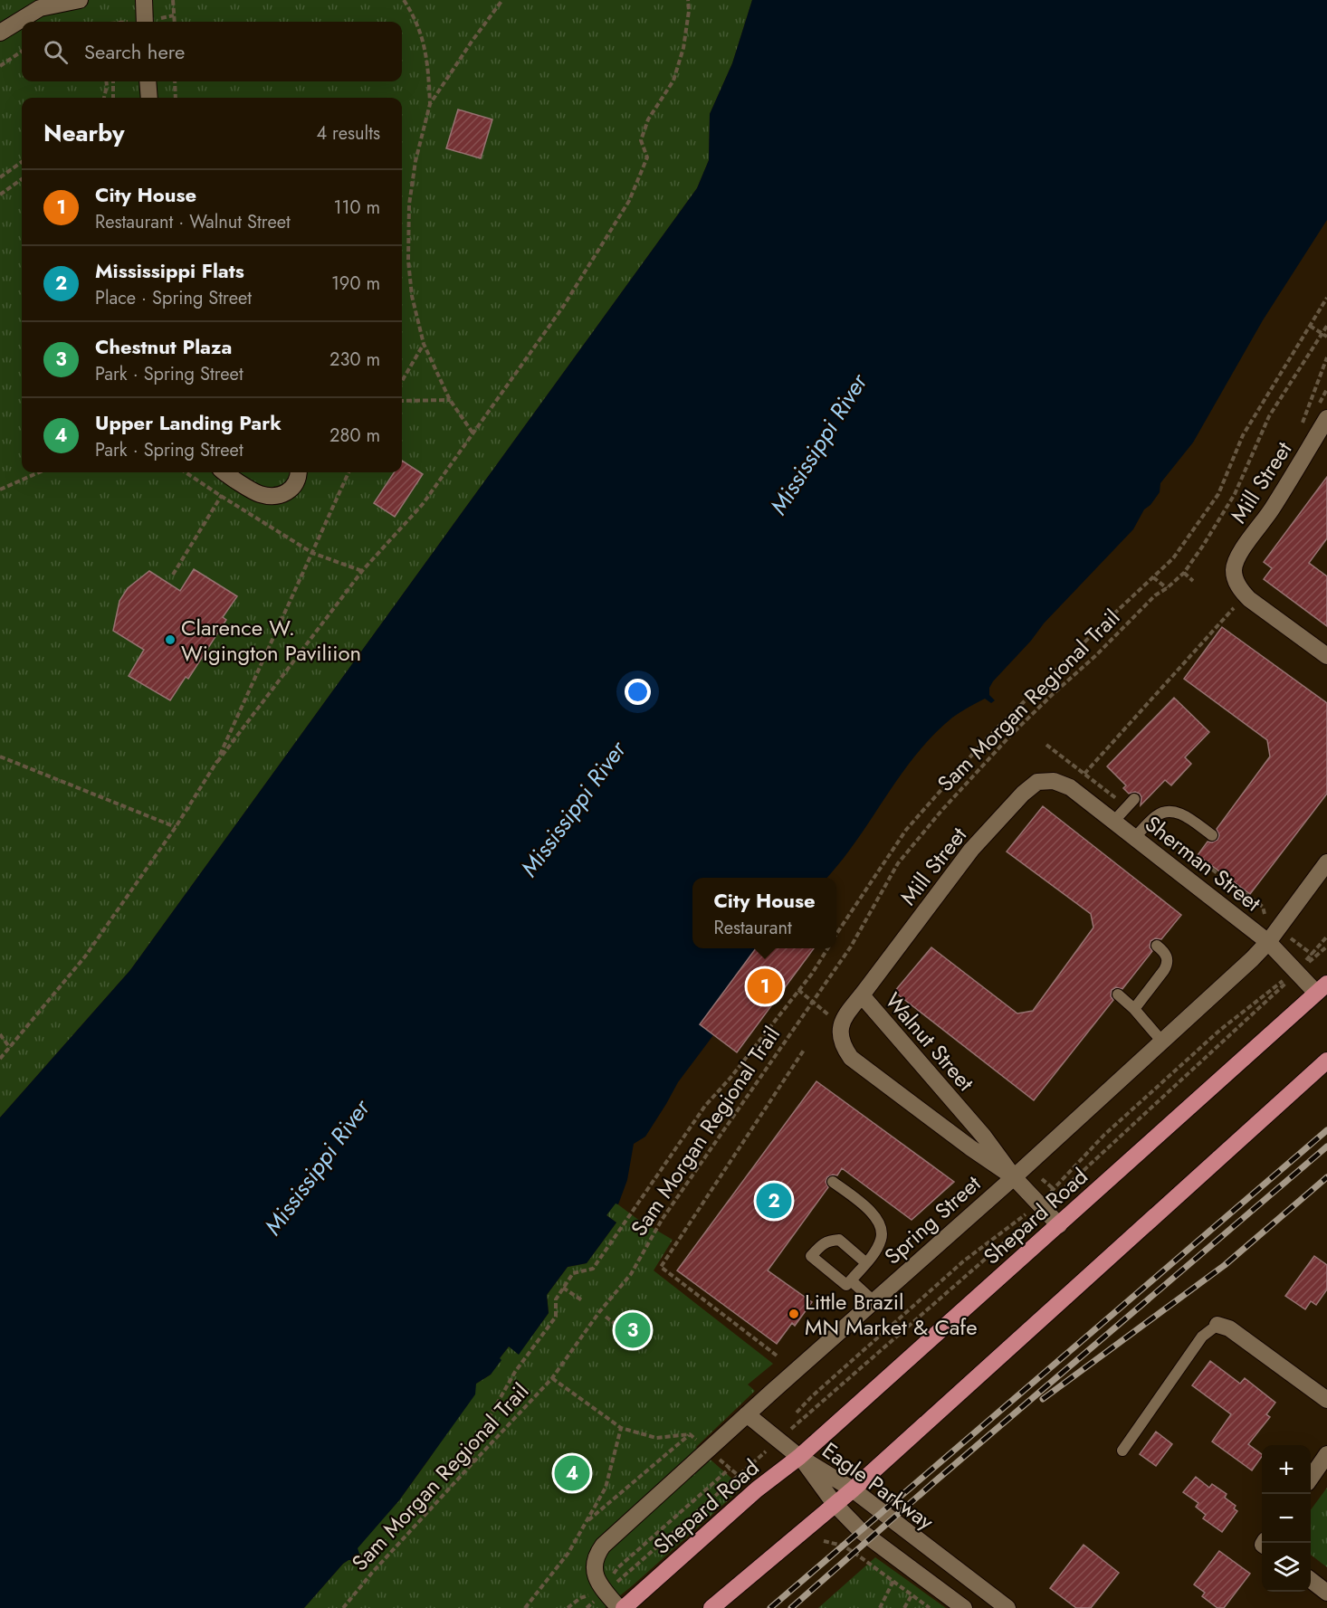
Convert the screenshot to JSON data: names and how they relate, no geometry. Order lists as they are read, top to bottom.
{
  "streets": {
    "highway": ["Shepard Road"],
    "street": [
      "Mill Street",
      "Sherman Street",
      "Walnut Street",
      "Spring Street",
      "Eagle Parkway"
    ],
    "path": ["Sam Morgan Regional Trail"]
  },
  "crossings": [
    ["Mill Street", "Sherman Street"],
    ["Mill Street", "Walnut Street"],
    ["Sherman Street", "Shepard Road"],
    ["Sherman Street", "Spring Street"],
    ["Walnut Street", "Shepard Road"],
    ["Walnut Street", "Spring Street"],
    ["Shepard Road", "Eagle Parkway"]
  ],
  "water": ["Mississippi River"],
  "places": ["Clarence W. Wigington Paviliion", "Little Brazil MN Market & Cafe"],
  "page": {
    "search": "Search here",
    "heading": ["Nearby", "4 results"],
    "list": [
      {
        "mark": "1",
        "name": "City House",
        "note": "Restaurant · Walnut Street",
        "value": "110 m"
      },
      {
        "mark": "2",
        "name": "Mississippi Flats",
        "note": "Place · Spring Street",
        "value": "190 m"
      },
      {
        "mark": "3",
        "name": "Chestnut Plaza",
        "note": "Park · Spring Street",
        "value": "230 m"
      },
      {
        "mark": "4",
        "name": "Upper Landing Park",
        "note": "Park · Spring Street",
        "value": "280 m"
      }
    ],
    "popup": ["City House", "Restaurant"],
    "pins": [
      "1",
      "2",
      "3",
      "4"
    ],
    "map_buttons": ["+", "−"]
  }
}
